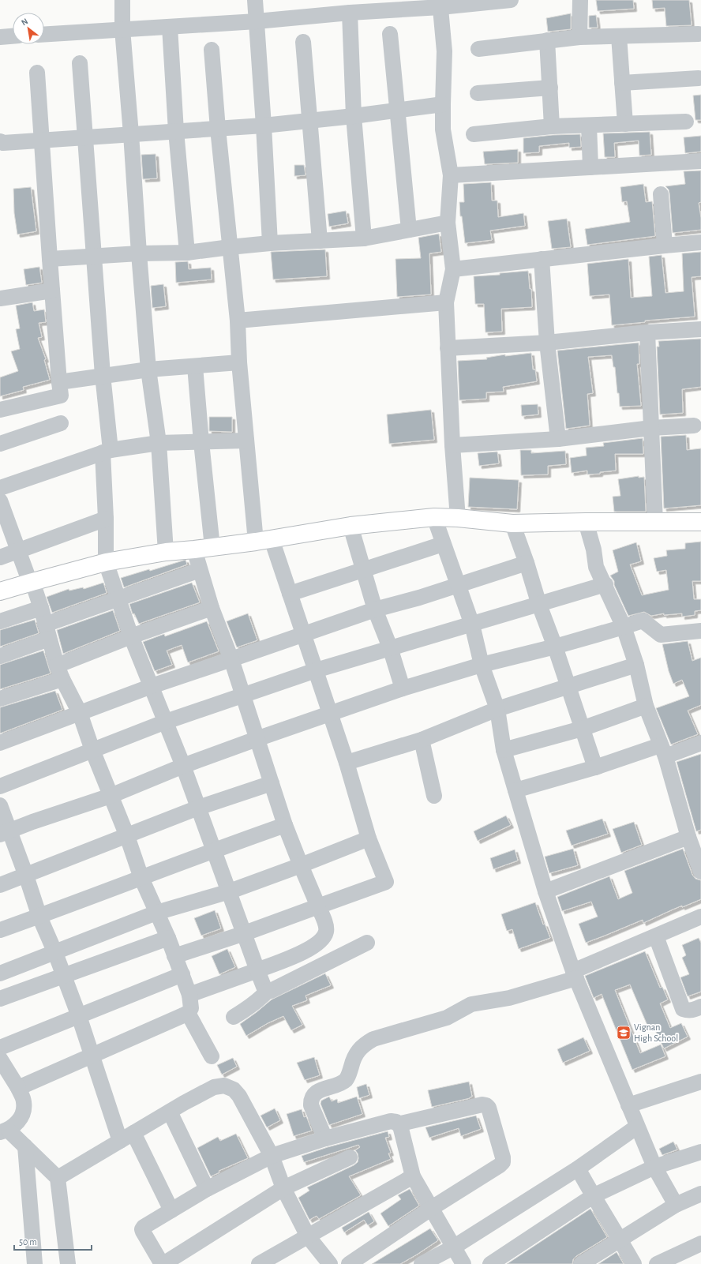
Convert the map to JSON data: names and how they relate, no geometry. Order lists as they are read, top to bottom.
{
  "places": {
    "school or university": ["Vignan High School"]
  },
  "scale_bar": "50 m",
  "north": "top left"
}
